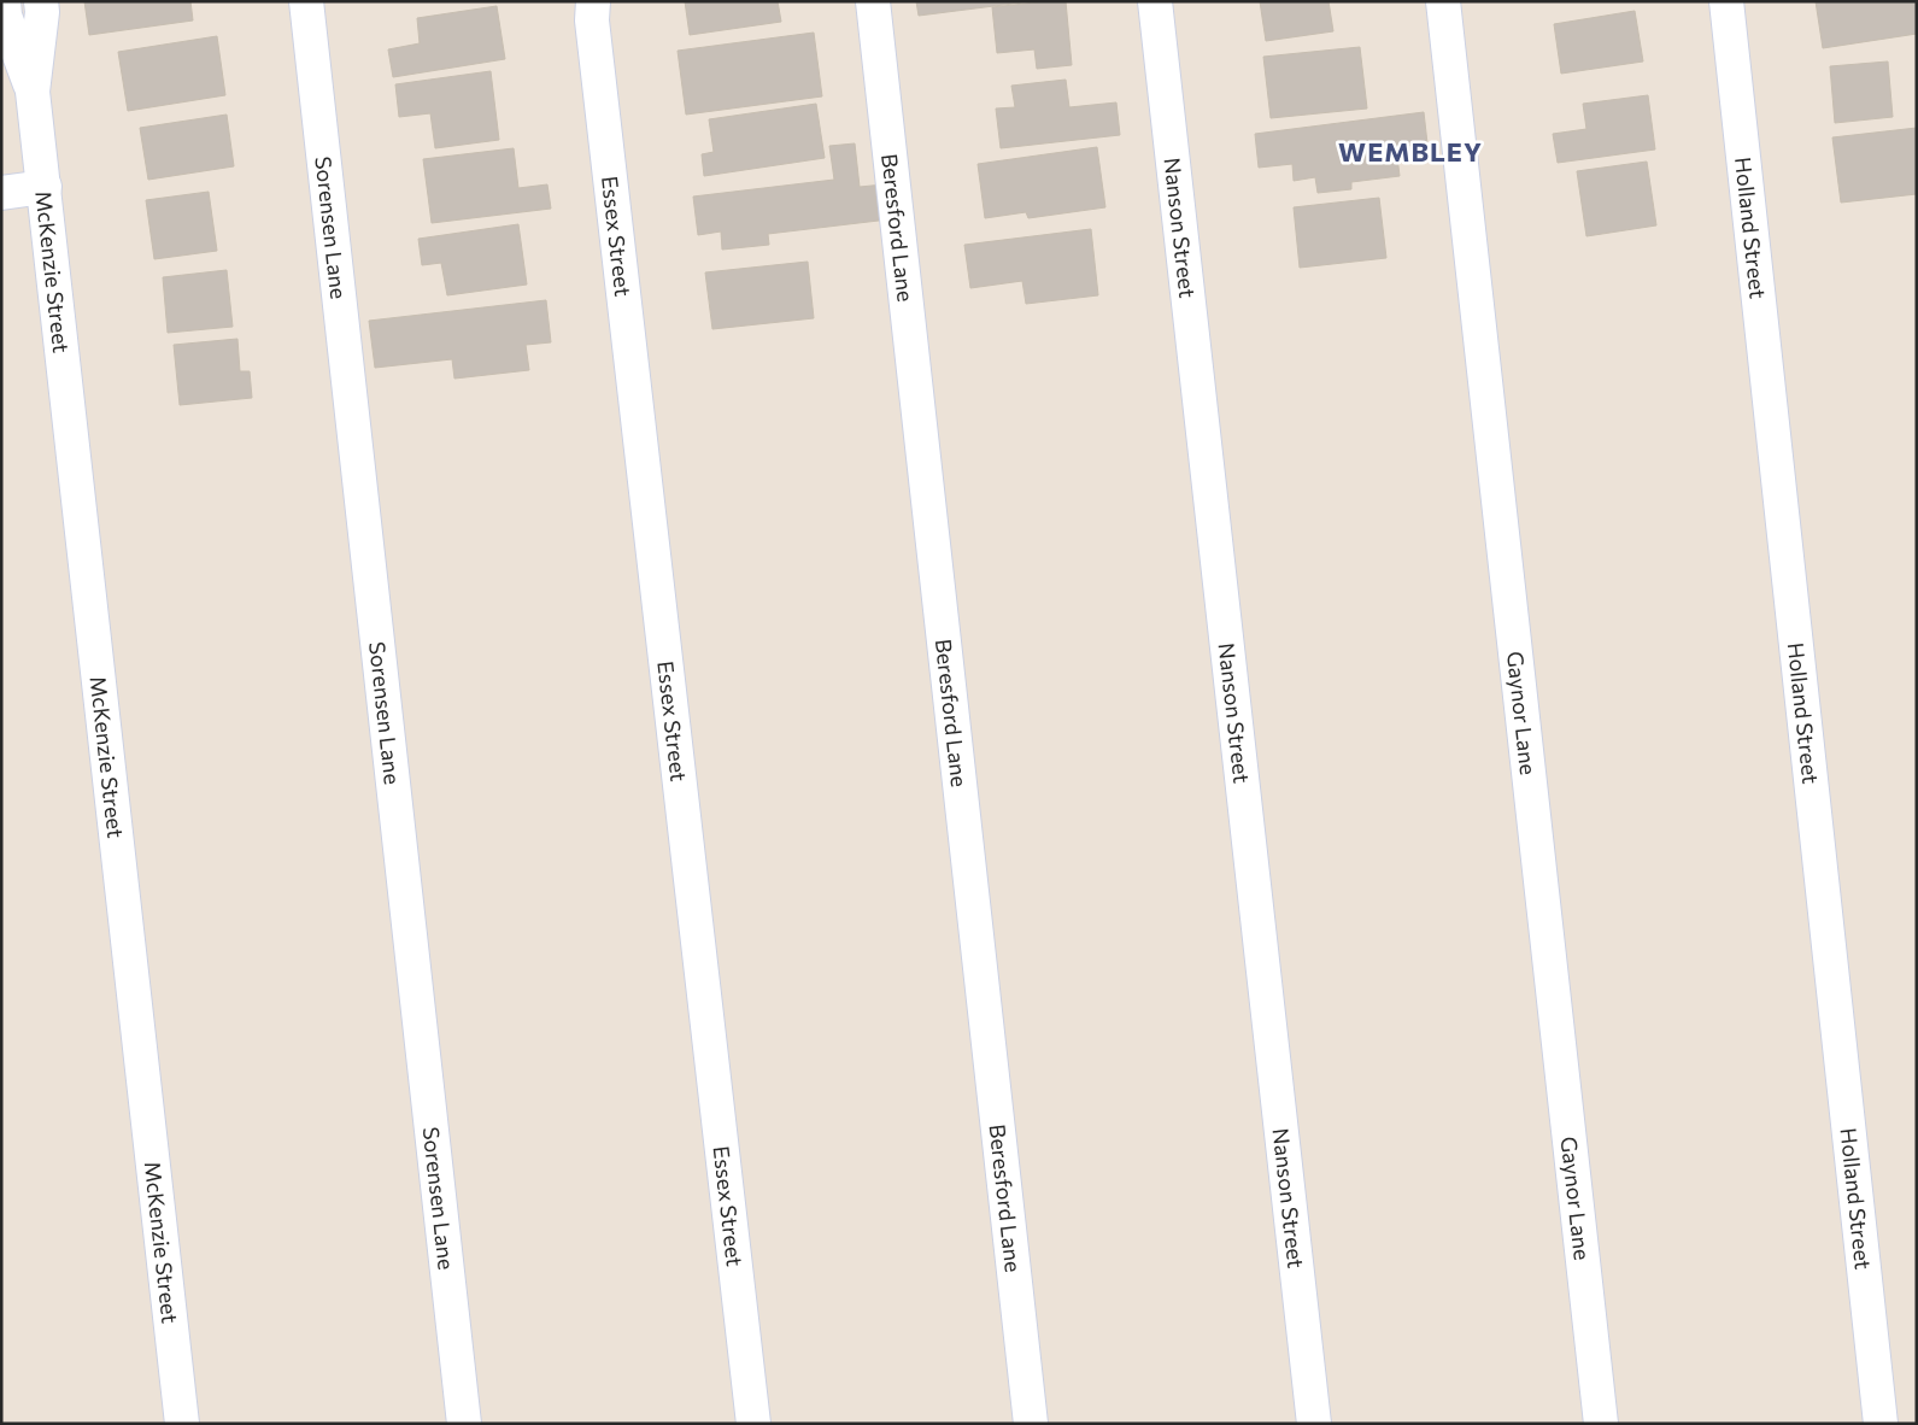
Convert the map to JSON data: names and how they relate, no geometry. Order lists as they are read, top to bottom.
{
  "streets": {
    "street": [
      "Sorensen Lane",
      "Beresford Lane",
      "Holland Street",
      "Nanson Street",
      "Essex Street",
      "McKenzie Street",
      "Gaynor Lane"
    ]
  },
  "districts": ["WEMBLEY"]
}
